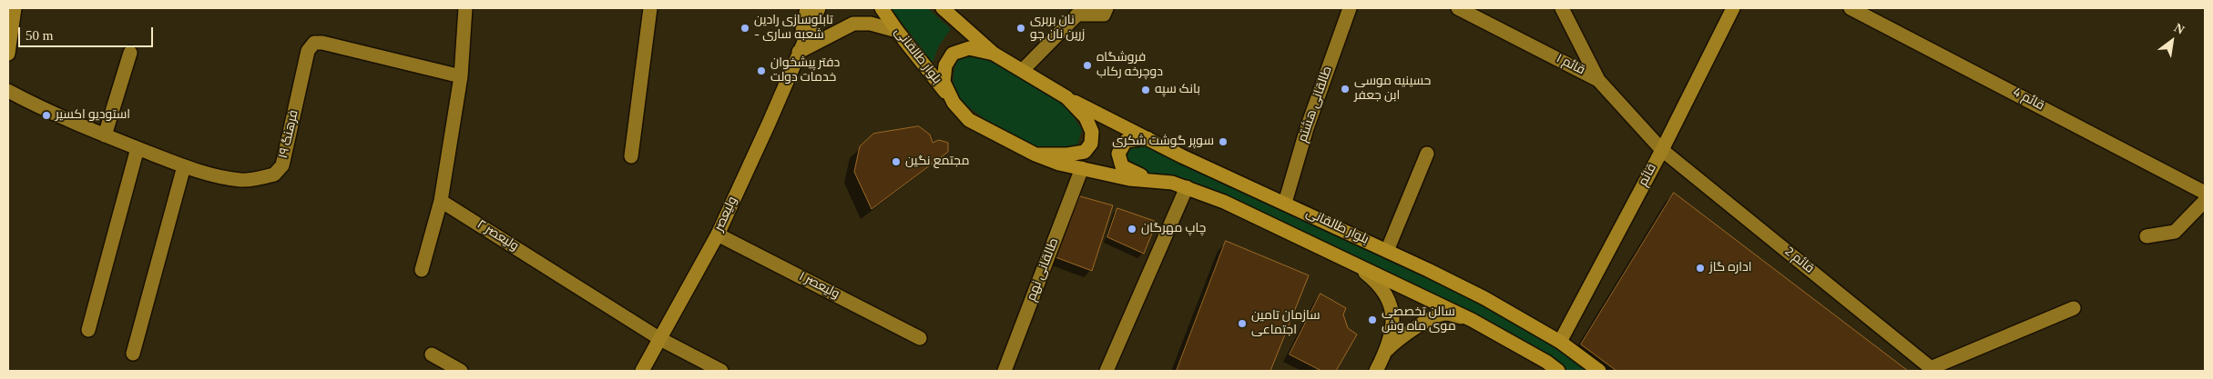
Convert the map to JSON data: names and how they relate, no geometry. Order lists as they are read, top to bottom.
{
  "streets": {
    "main road": ["بلوار طالقانی", "قائم", "ولیعصر"],
    "street": [
      "قائم ١",
      "قائم 4",
      "طالقانی هشتم",
      "فرهنگ ۱۹",
      "ولیعصر ٢",
      "قائم 2",
      "طالقانی نهم",
      "ولیعصر ١"
    ]
  },
  "crossings": [
    ["بلوار طالقانی", "طالقانی هشتم"],
    ["بلوار طالقانی", "قائم"],
    ["بلوار طالقانی", "طالقانی نهم"],
    ["قائم ١", "قائم"],
    ["قائم ١", "قائم 2"],
    ["قائم", "قائم 2"],
    ["ولیعصر", "ولیعصر ٢"],
    ["ولیعصر", "ولیعصر ١"]
  ],
  "places": [
    "تابلوسازی رادین - شعبه ساری",
    "نان بربری زرین نان جو",
    "فروشگاه دوچرخه رکاب",
    "دفتر پیشخوان خدمات دولت",
    "حسینیه موسی ابن جعفر",
    "بانک سپه",
    "استودیو اکسیر",
    "سوپر گوشت شکری",
    "مجتمع نگین",
    "چاپ مهرگان",
    "اداره گاز",
    "سالن تخصصی موی ماه وش",
    "سازمان تامین اجتماعی"
  ],
  "scale_bar": "50 m",
  "north": "top right"
}
